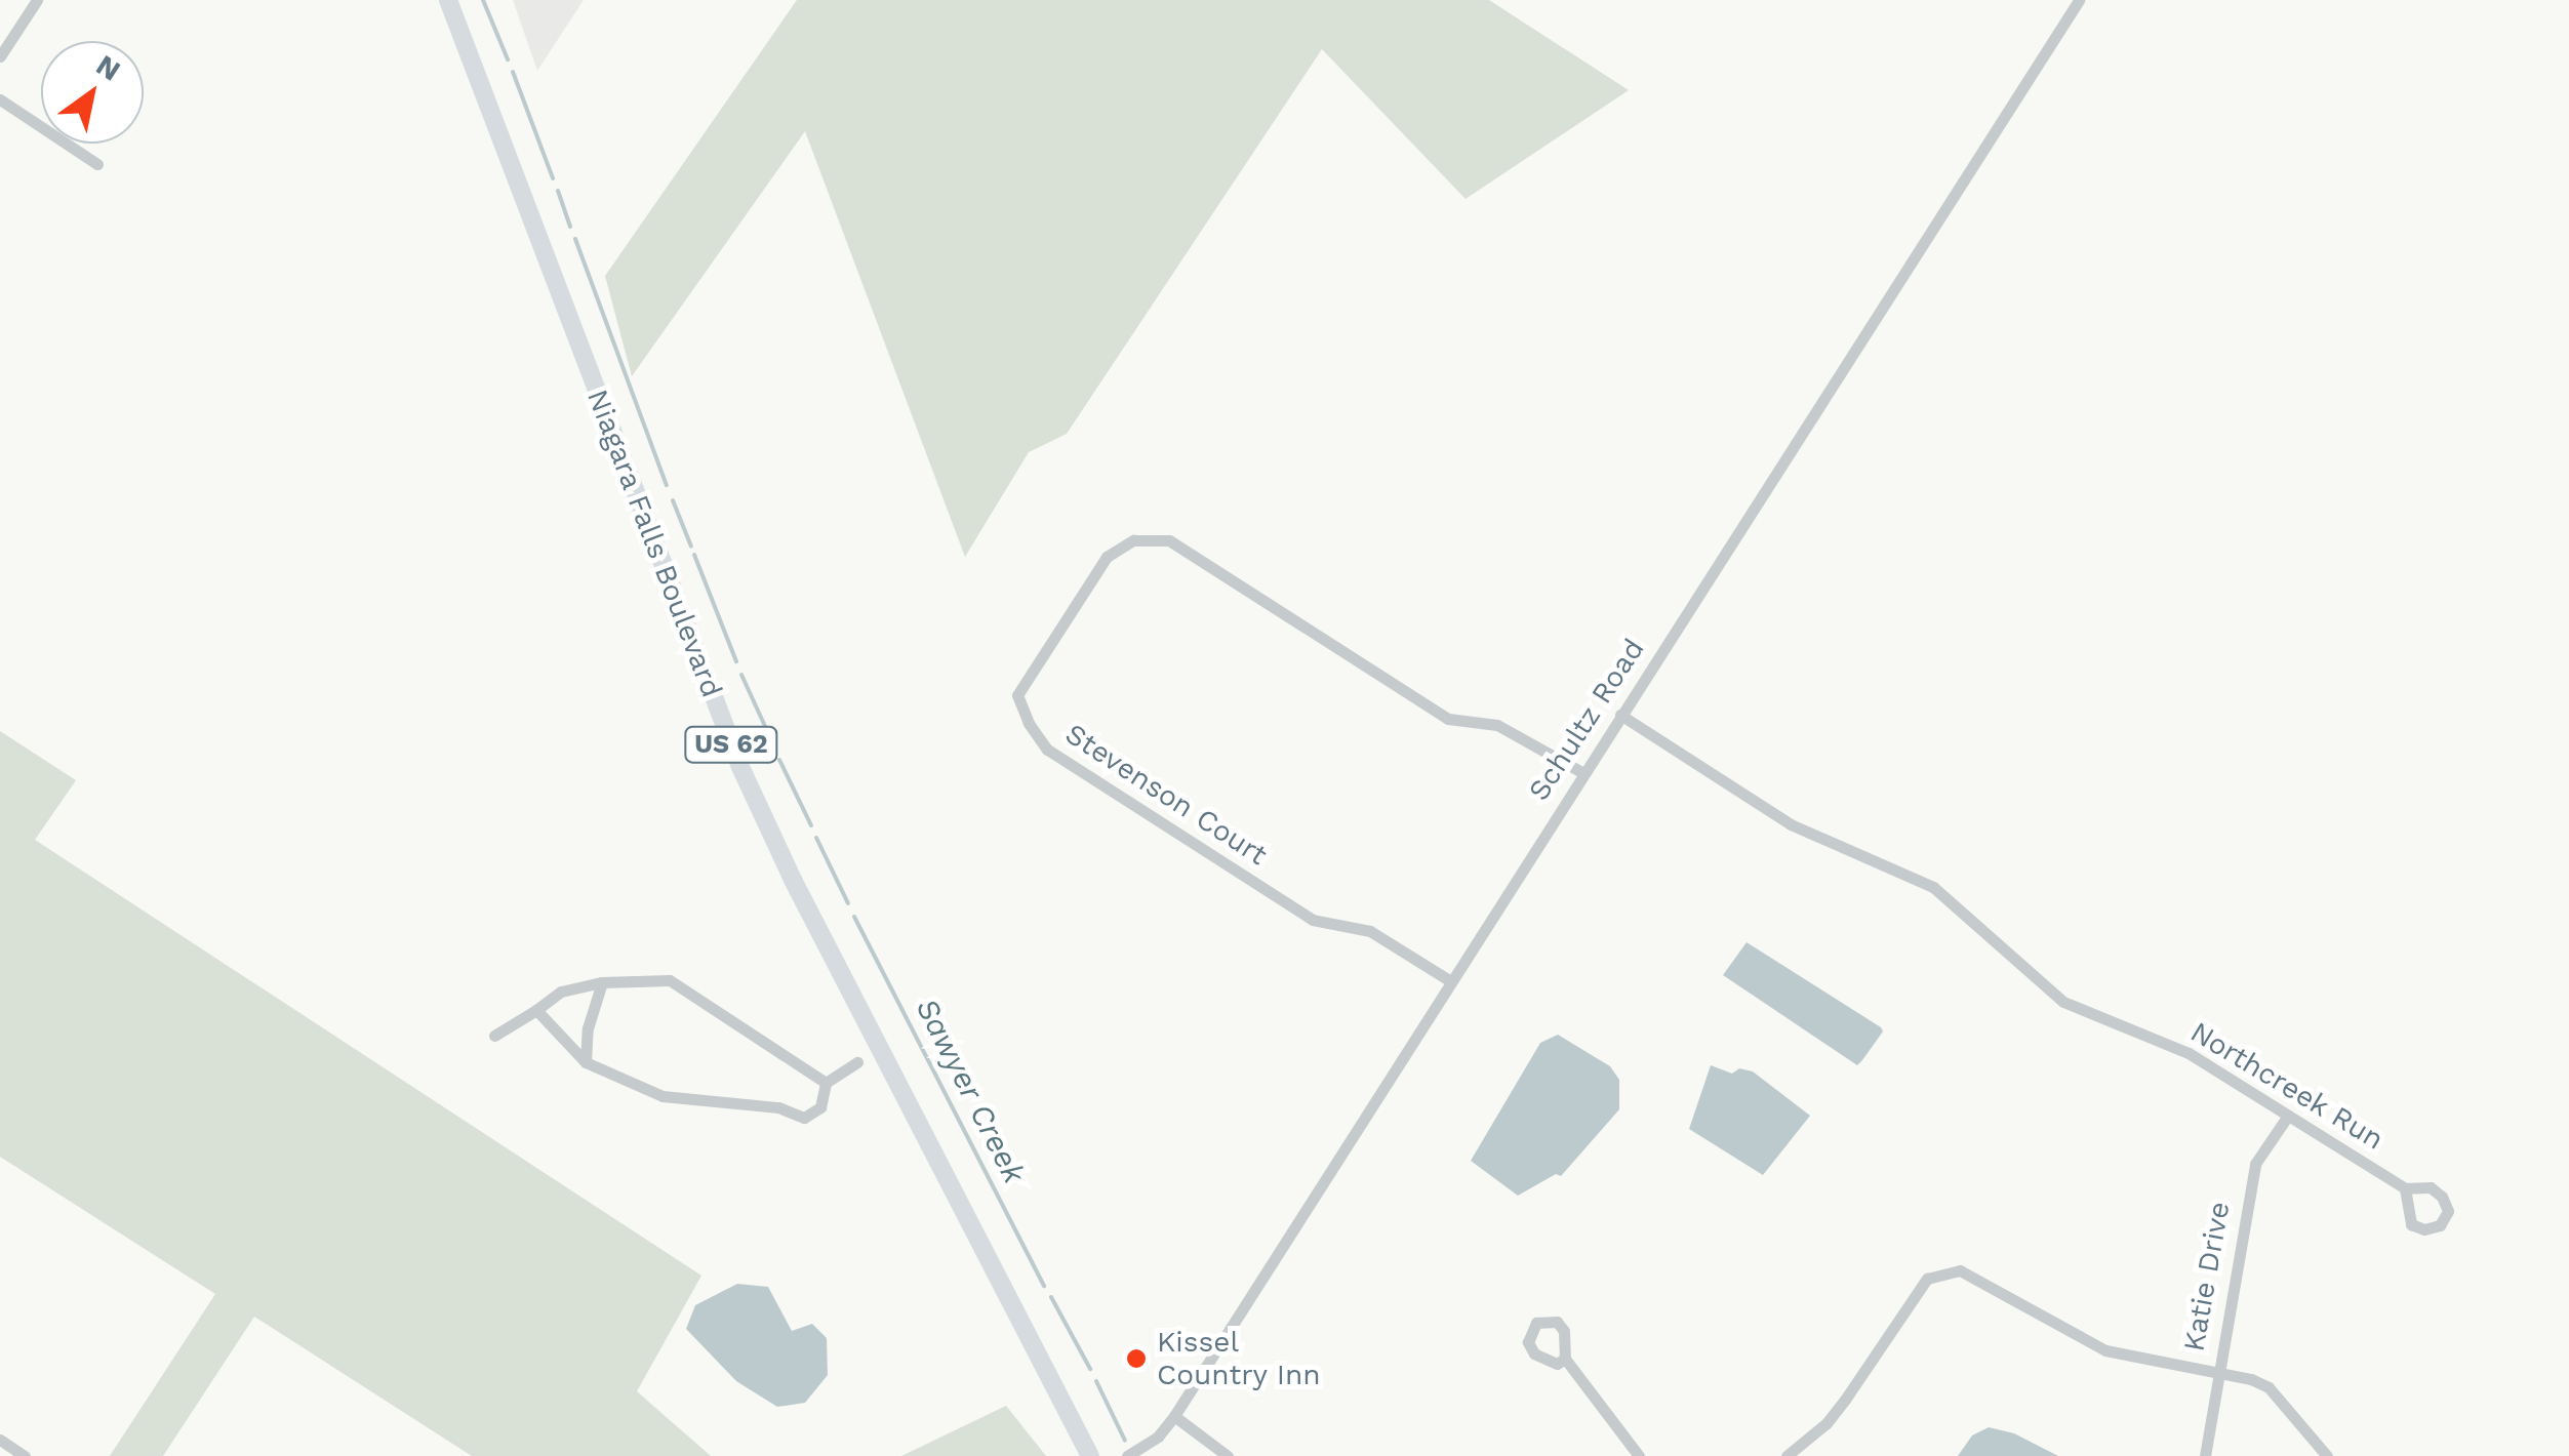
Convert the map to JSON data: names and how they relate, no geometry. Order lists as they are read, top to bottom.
{
  "streets": {
    "main road": ["Niagara Falls Boulevard", "US 62"],
    "street": [
      "Schultz Road",
      "Stevenson Court",
      "Northcreek Run",
      "Katie Drive"
    ]
  },
  "crossings": [
    ["Schultz Road", "Stevenson Court"],
    ["Schultz Road", "Northcreek Run"],
    ["Northcreek Run", "Katie Drive"]
  ],
  "water": ["Sawyer Creek"],
  "places": ["Kissel Country Inn"],
  "north": "top right"
}
